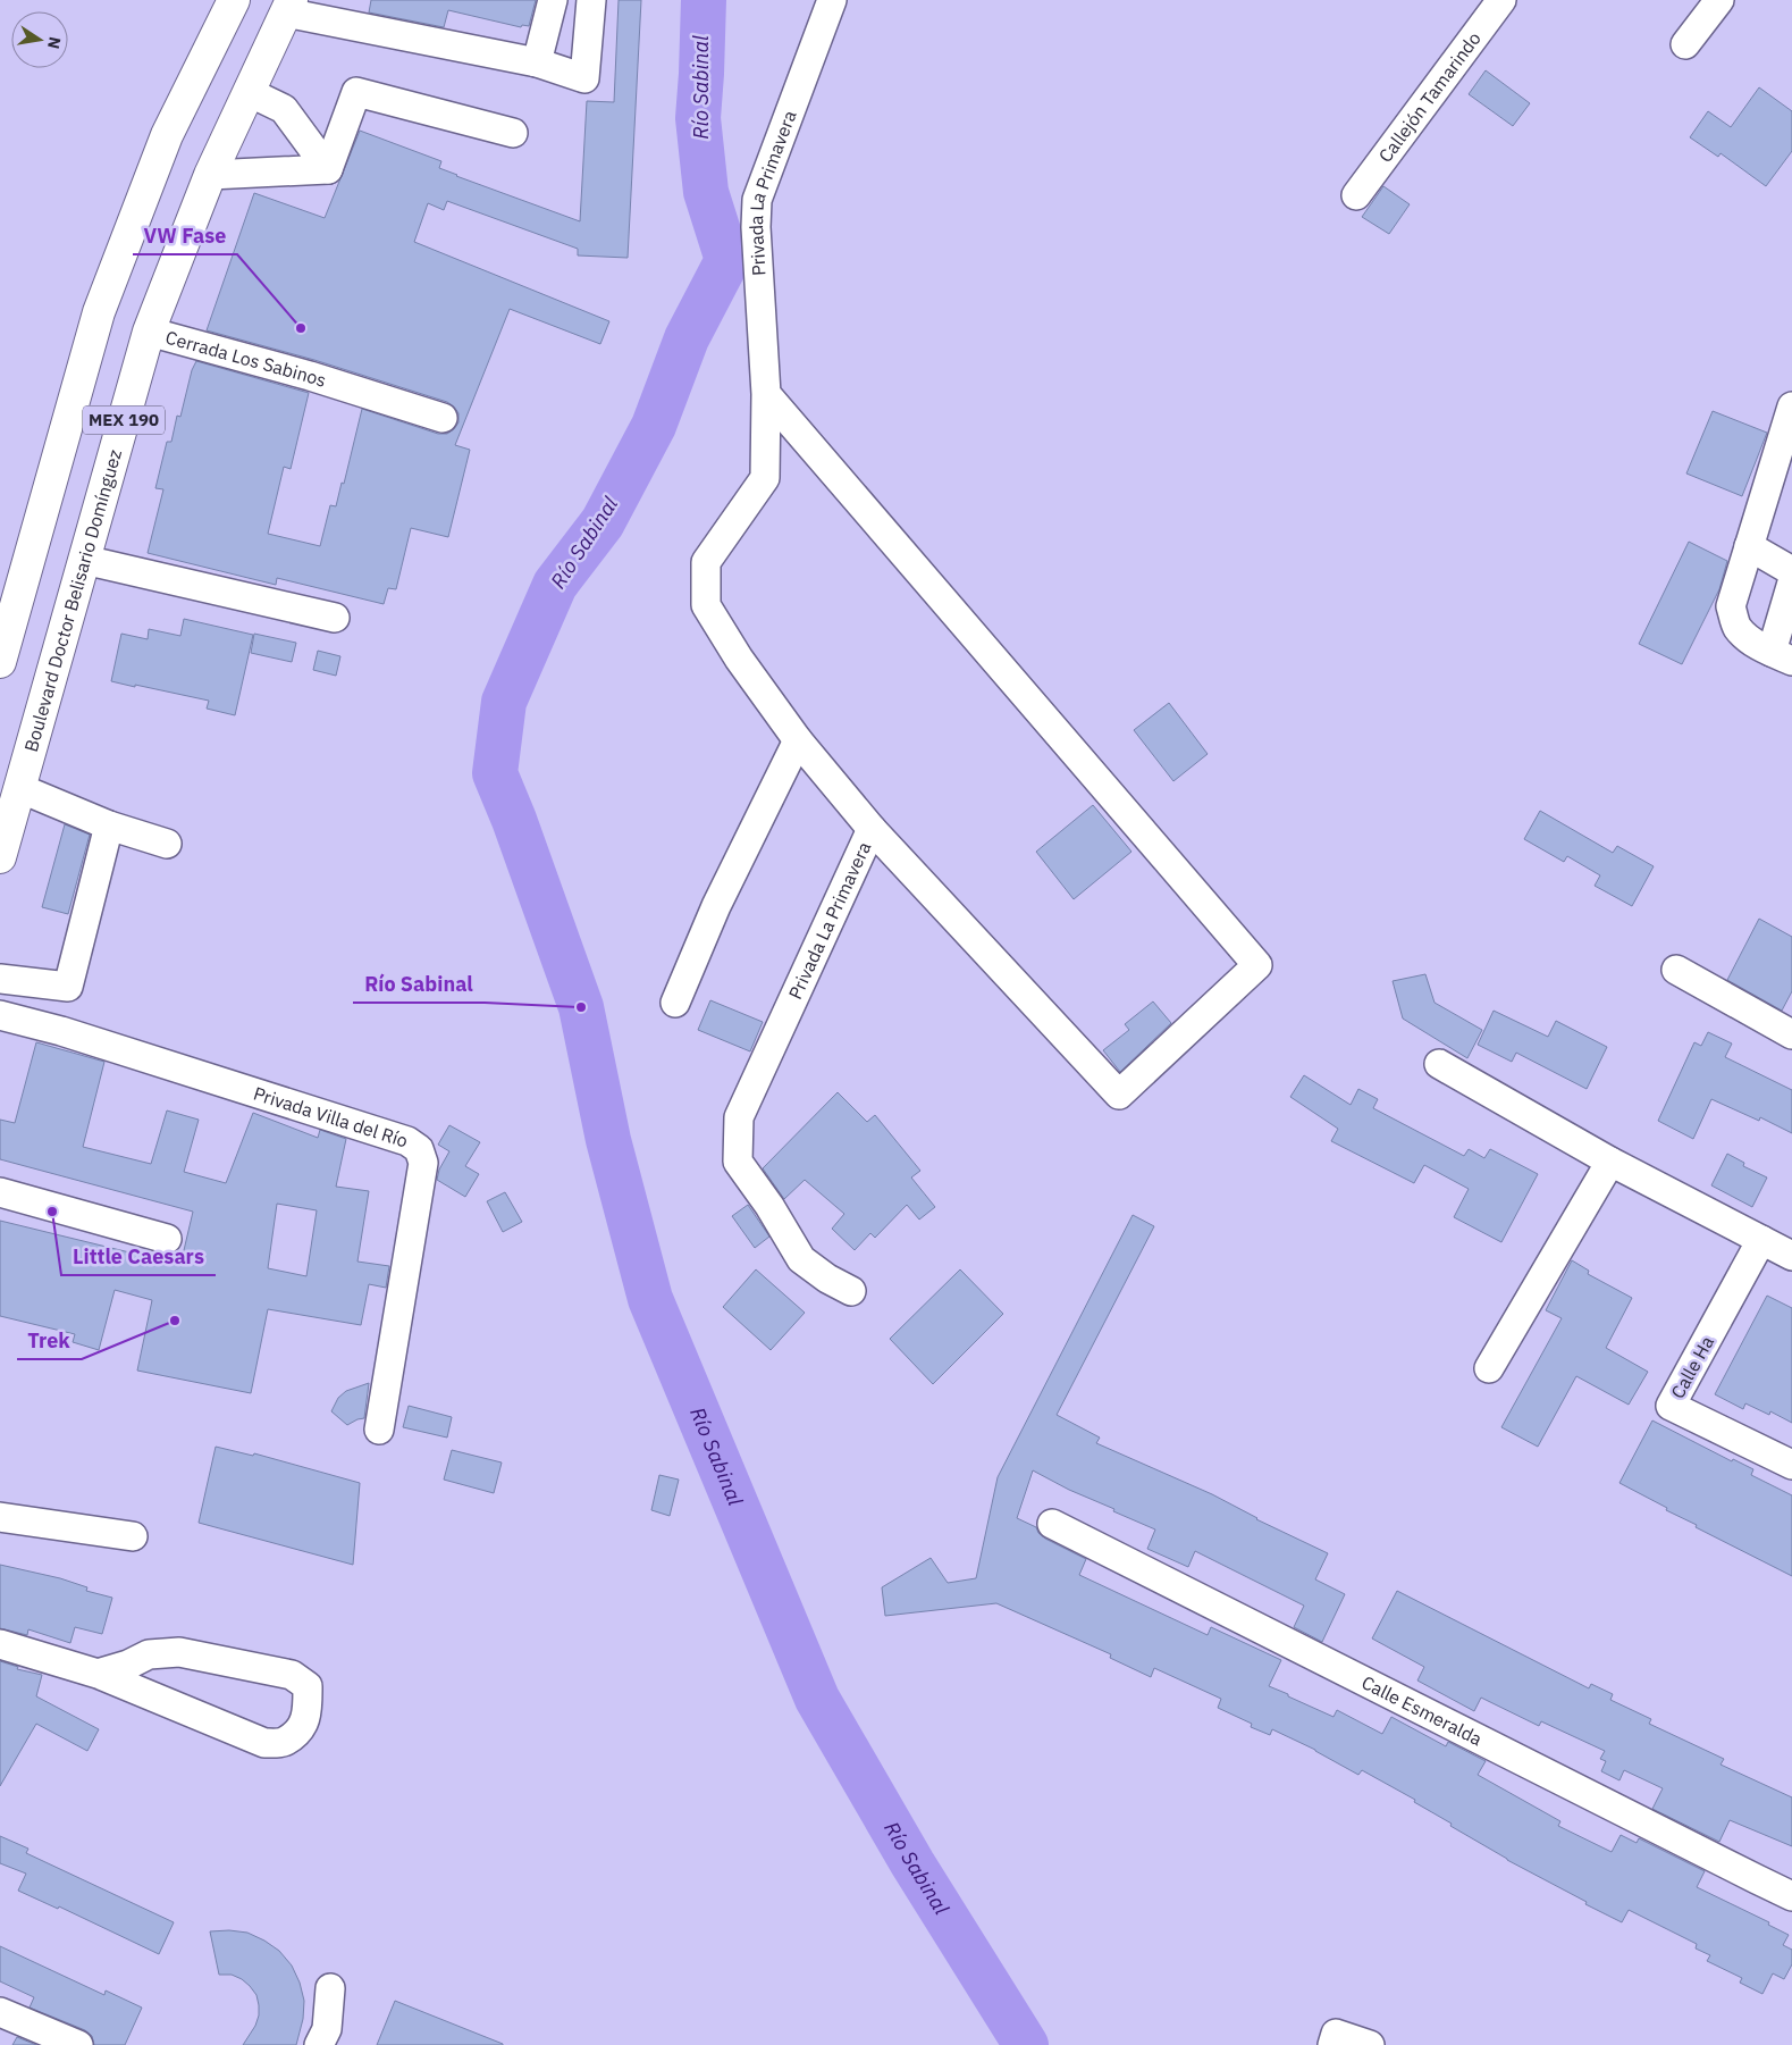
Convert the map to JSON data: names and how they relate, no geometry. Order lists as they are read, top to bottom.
{
  "streets": {
    "main road": ["MEX 190", "Boulevard Doctor Belisario Domínguez"],
    "street": [
      "Callejón Tamarindo",
      "Privada La Primavera",
      "Cerrada Los Sabinos",
      "Privada Villa del Río",
      "Calle Ha",
      "Calle Esmeralda"
    ]
  },
  "crossings": [
    ["Cerrada Los Sabinos", "Boulevard Doctor Belisario Domínguez"]
  ],
  "water": ["Río Sabinal"],
  "places": [
    "VW Fase",
    "Río Sabinal",
    "Little Caesars",
    "Trek"
  ],
  "north": "right"
}
